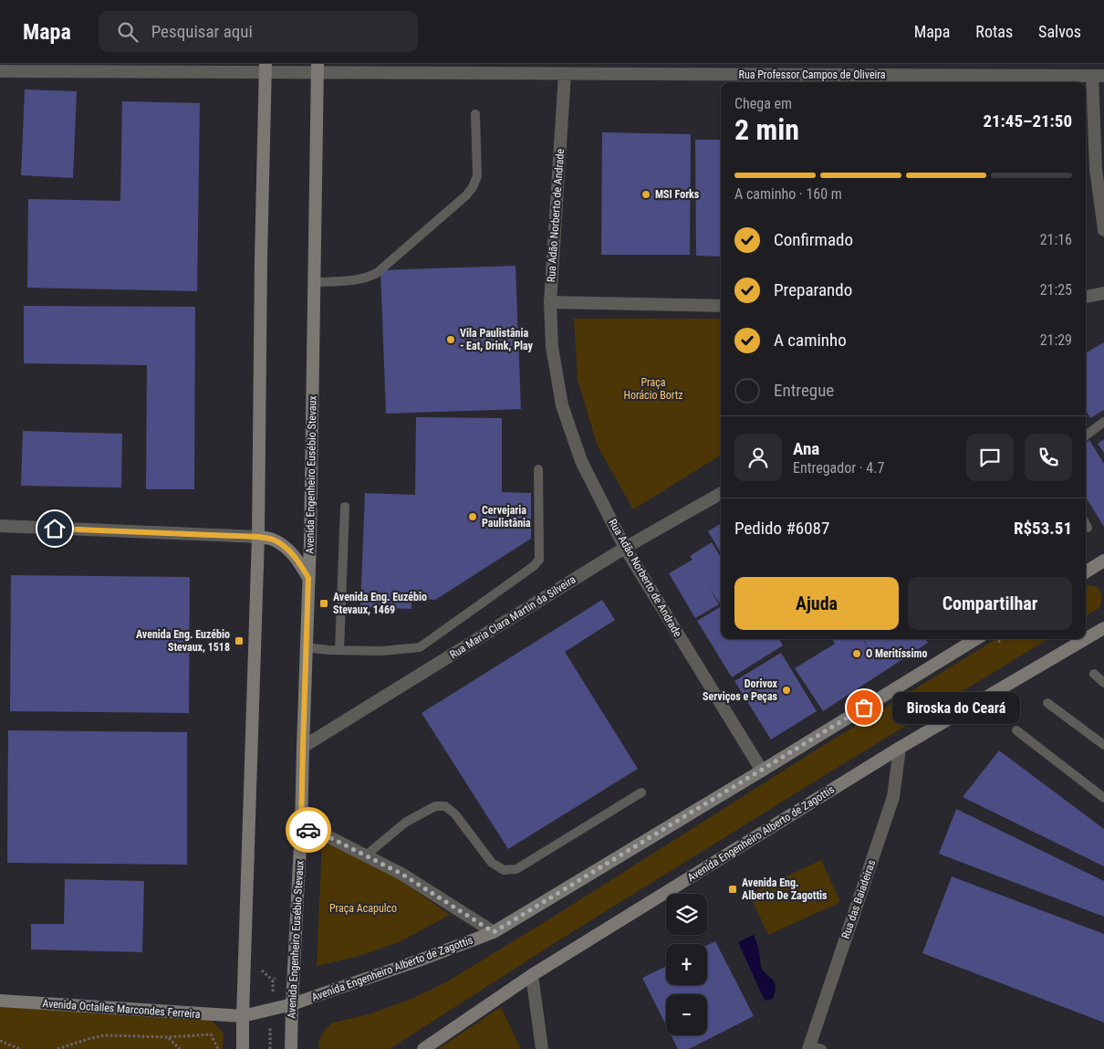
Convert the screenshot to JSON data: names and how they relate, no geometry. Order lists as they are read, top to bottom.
{
  "streets": {
    "main road": ["Avenida Engenheiro Eusébio Stevaux", "Avenida Engenheiro Alberto de Zagottis", "Avenida Octalles Marcondes Ferreira"],
    "street": [
      "Rua Professor Campos de Oliveira",
      "Rua Adão Norberto de Andrade",
      "Rua Maria Clara Martin da Silveira",
      "Rua das Baiadeiras"
    ]
  },
  "crossings": [
    ["Rua Professor Campos de Oliveira", "Rua Adão Norberto de Andrade"],
    ["Rua Professor Campos de Oliveira", "Avenida Engenheiro Eusébio Stevaux"],
    ["Rua Adão Norberto de Andrade", "Rua Maria Clara Martin da Silveira"],
    ["Rua Adão Norberto de Andrade", "Avenida Engenheiro Alberto de Zagottis"],
    ["Avenida Engenheiro Eusébio Stevaux", "Rua Maria Clara Martin da Silveira"],
    ["Avenida Engenheiro Eusébio Stevaux", "Avenida Engenheiro Alberto de Zagottis"],
    ["Avenida Engenheiro Alberto de Zagottis", "Rua das Baiadeiras"],
    ["Avenida Engenheiro Alberto de Zagottis", "Avenida Octalles Marcondes Ferreira"]
  ],
  "parks": ["Praça Horácio Bortz", "Praça Acapulco"],
  "places": {
    "other": [
      "MSI Forks",
      "Vila Paulistânia - Eat, Drink, Play",
      "Cervejaria Paulistânia",
      "O Meritíssimo",
      "Dorivox Serviços e Peças",
      "Biroska do Ceará"
    ],
    "transit": ["Avenida Eng. Euzébio Stevaux, 1469", "Avenida Eng. Euzébio Stevaux, 1518", "Avenida Eng. Alberto De Zagottis"]
  },
  "page": {
    "header": "Mapa",
    "search": "Pesquisar aqui",
    "nav": ["Mapa", "Rotas", "Salvos"],
    "heading": ["2 min", "Chega em", "21:45–21:50"],
    "panel": [
      "Ana",
      "Entregador · 4.7",
      "Pedido #6087",
      "R$53.51"
    ],
    "bar": "A caminho · 160 m",
    "list": [
      ["Confirmado", "21:16"],
      ["Preparando", "21:25"],
      ["A caminho", "21:29"],
      "Entregue"
    ],
    "buttons": ["Ajuda", "Compartilhar"],
    "bubble": "Biroska do Ceará",
    "map_buttons": ["+", "−"]
  }
}
